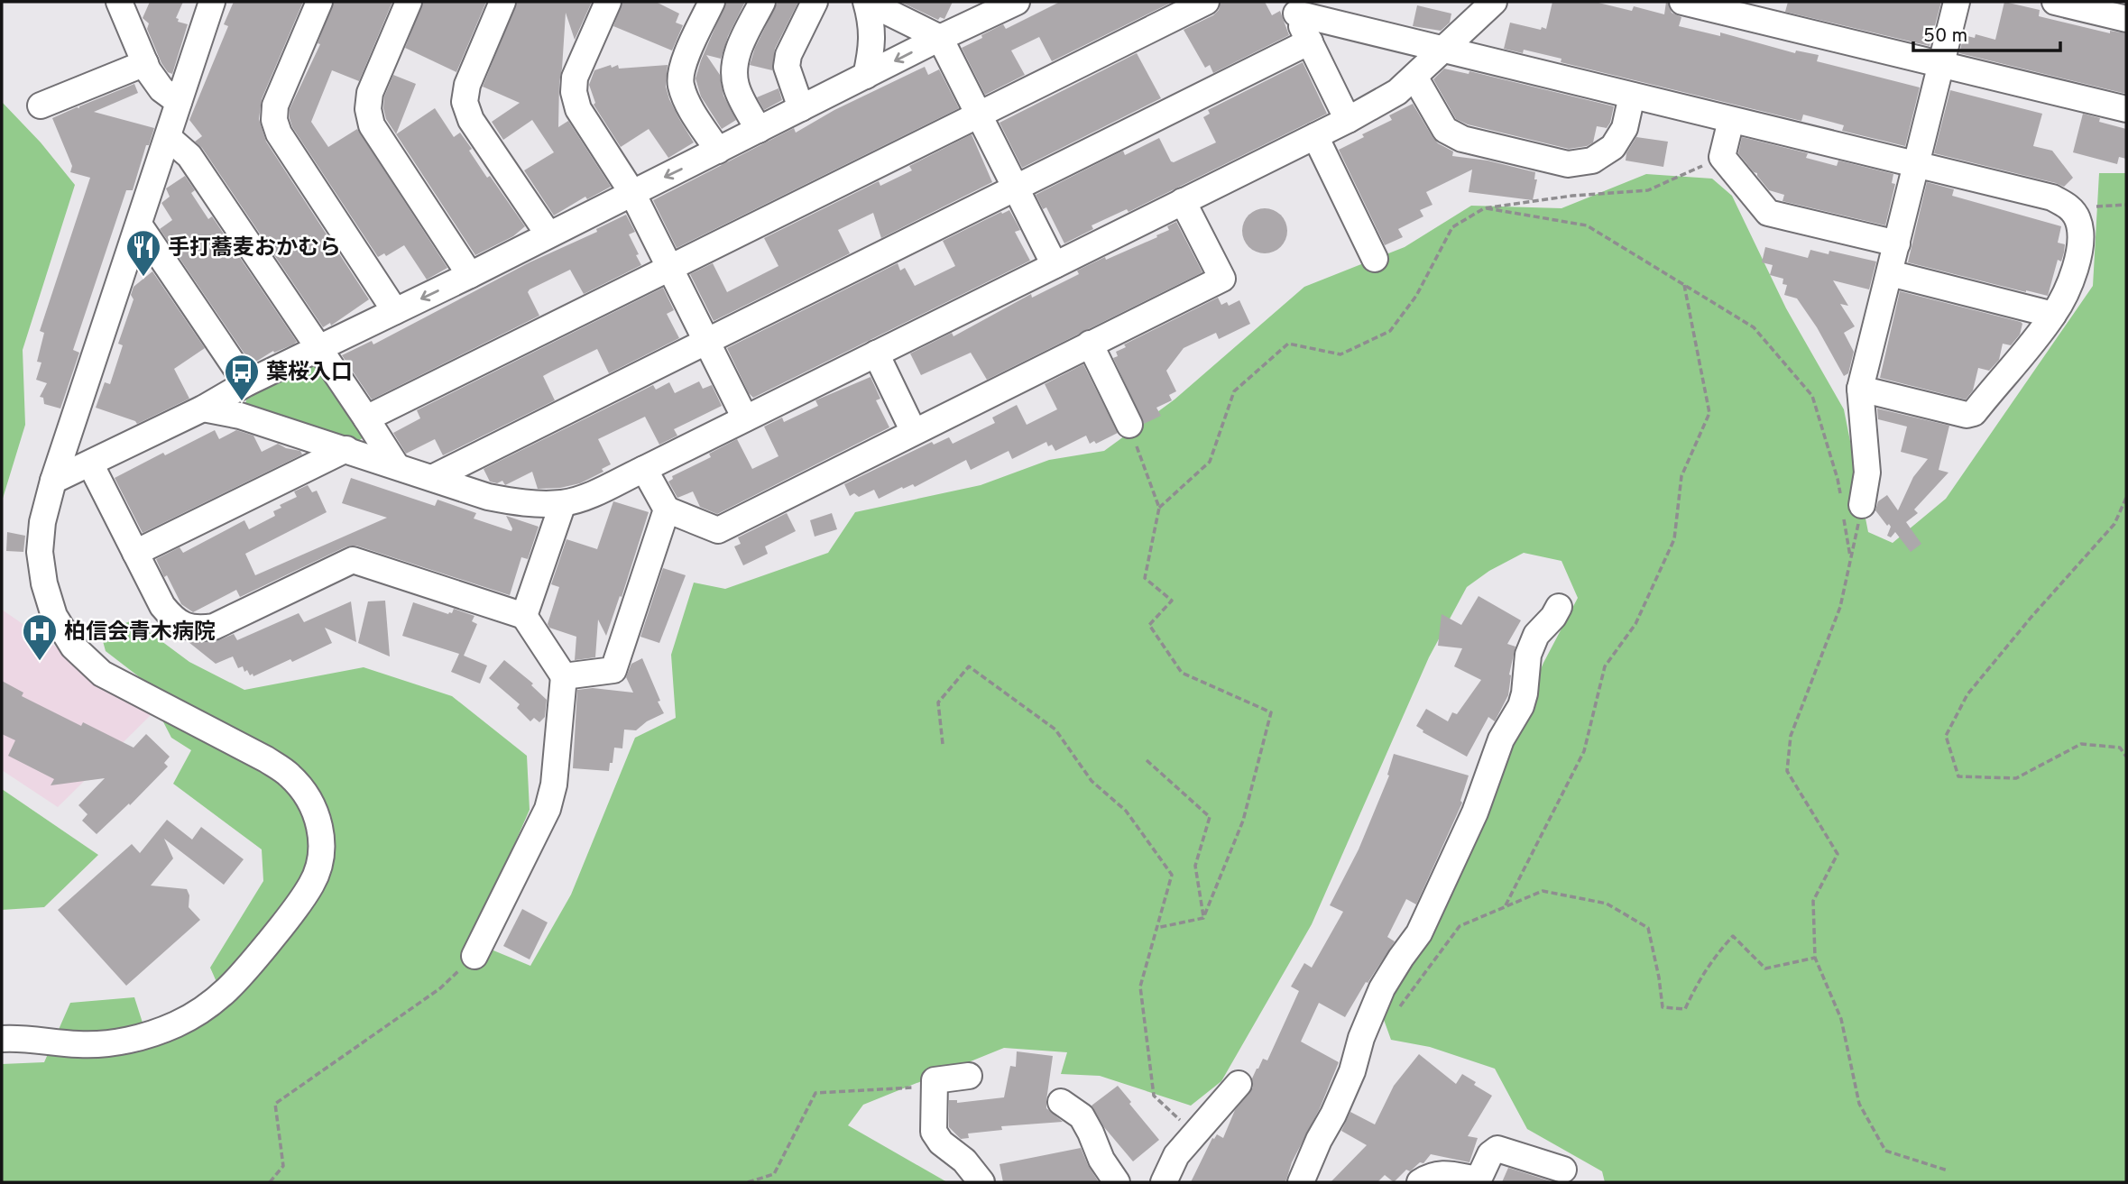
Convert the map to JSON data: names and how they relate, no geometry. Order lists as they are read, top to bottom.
{
  "places": {
    "restaurant": ["手打蕎麦おかむら"],
    "bus stop": ["葉桜入口"],
    "hospital": ["柏信会青木病院"]
  },
  "scale_bar": "50 m"
}
